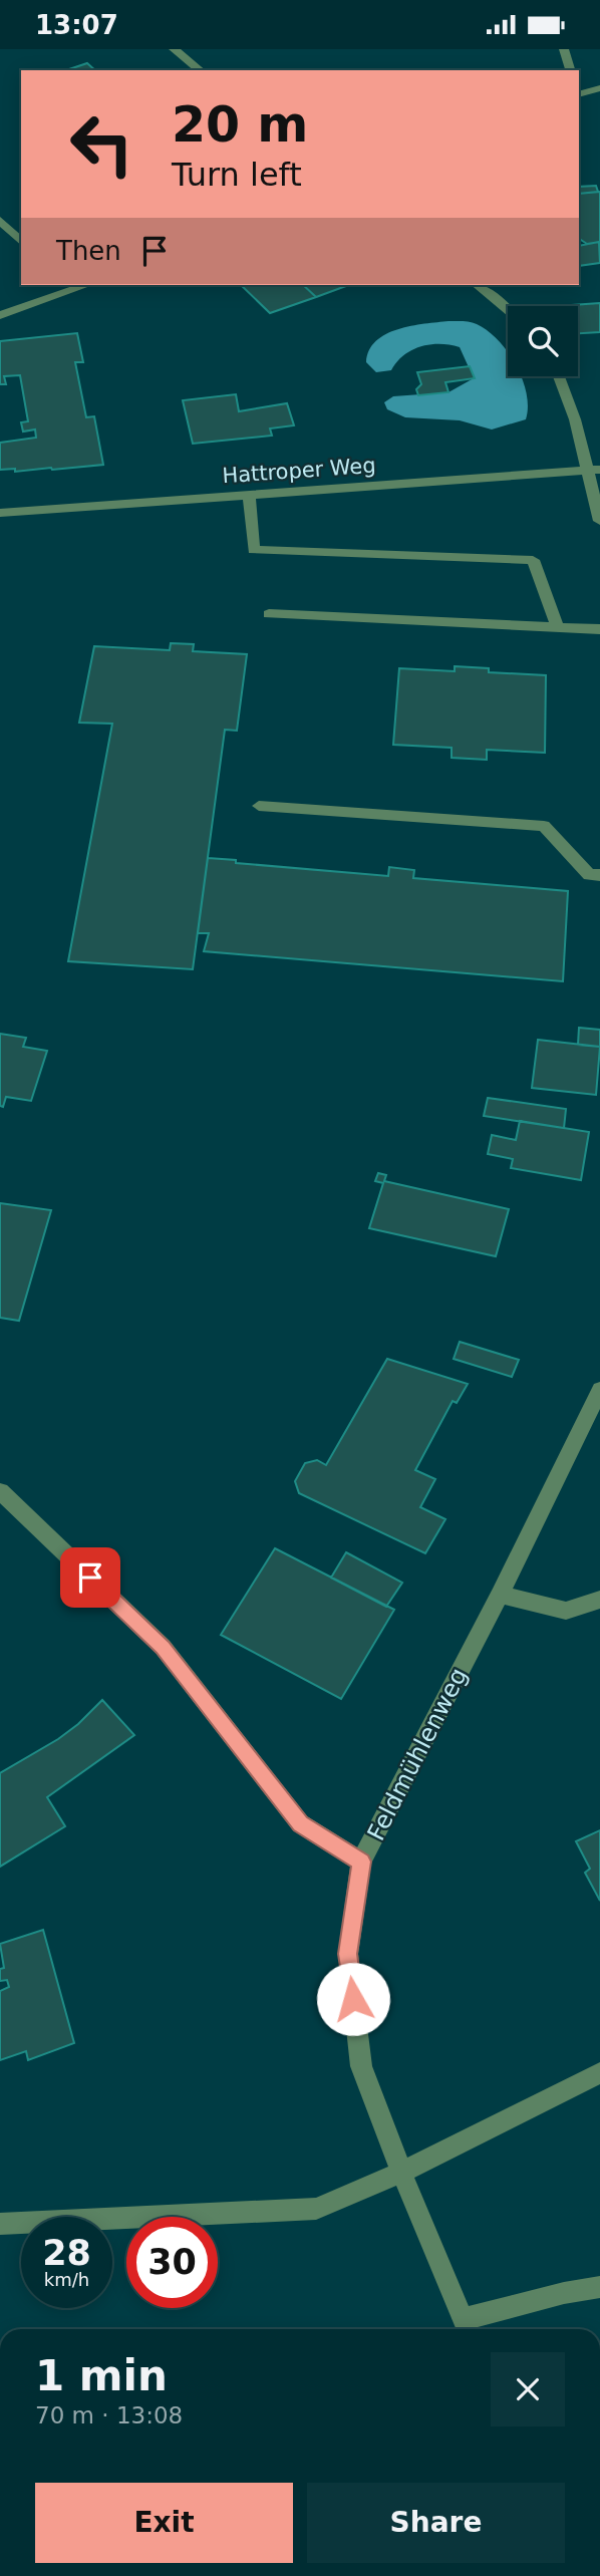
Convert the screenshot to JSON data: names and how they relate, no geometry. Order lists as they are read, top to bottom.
{
  "streets": {
    "street": ["Hattroper Weg", "Feldmühlenweg"]
  },
  "page": {
    "status": "13:07",
    "turn": ["20 m", "Turn left"],
    "then": "Then",
    "speed": "28 km/h",
    "limit": "30",
    "heading": ["1 min", "70 m · 13:08"],
    "buttons": ["Exit", "Share"]
  }
}
